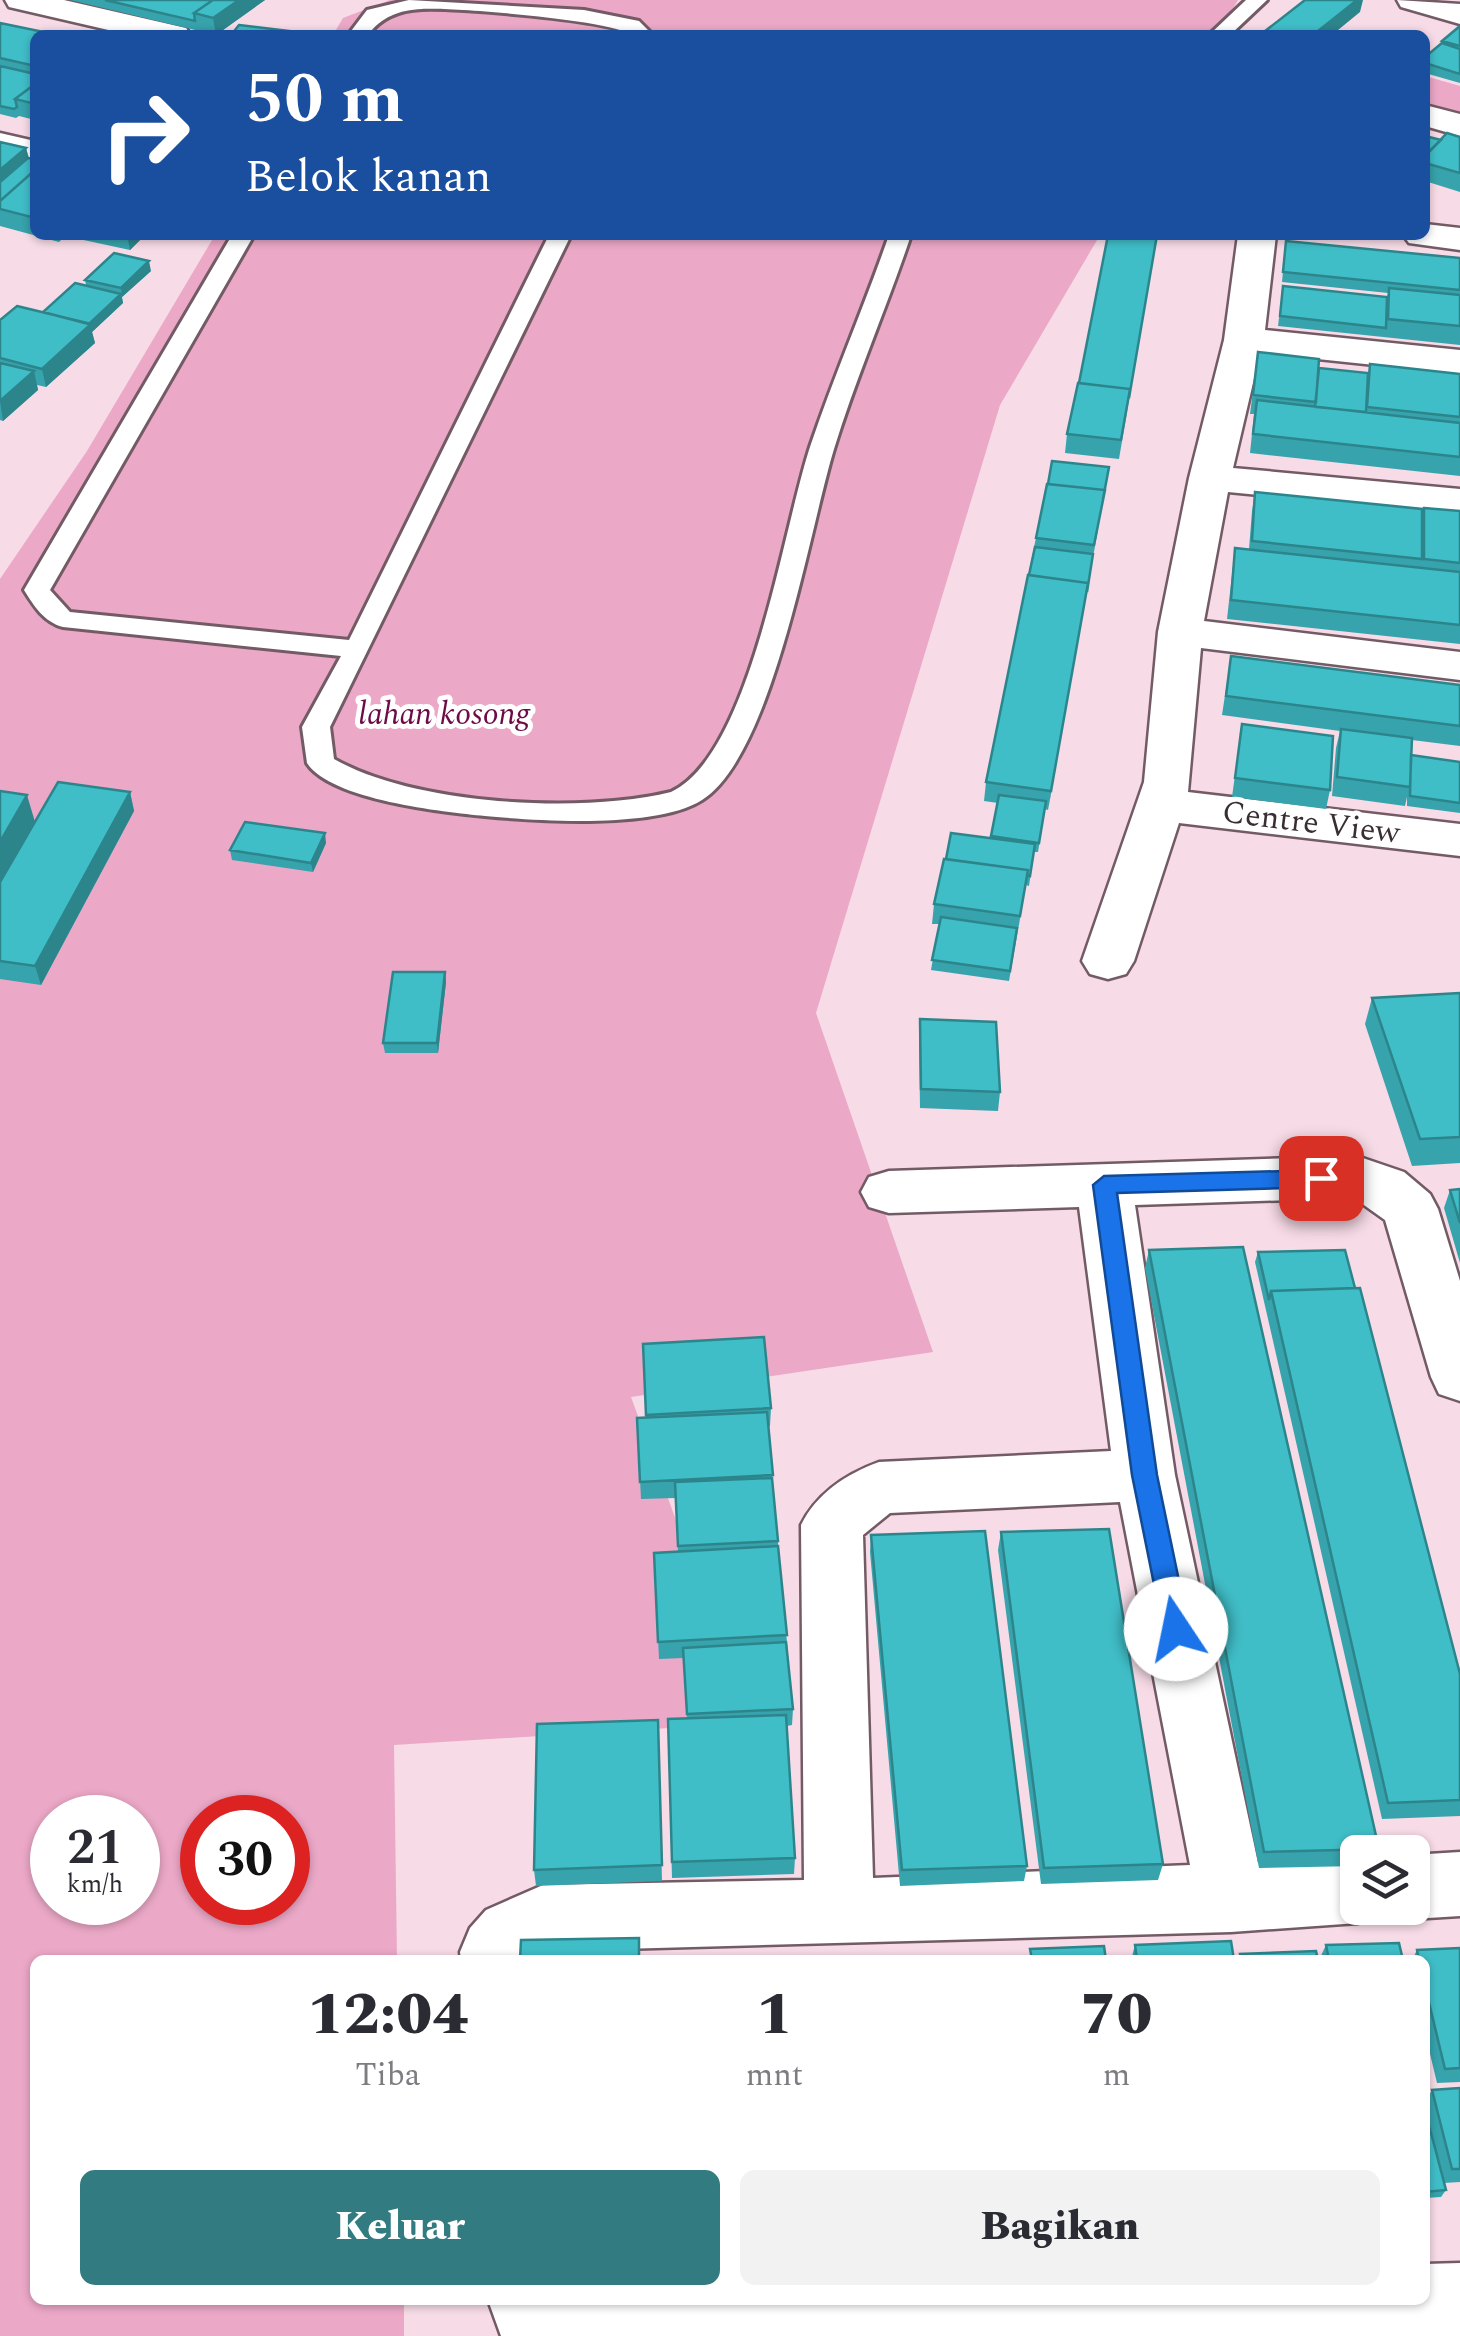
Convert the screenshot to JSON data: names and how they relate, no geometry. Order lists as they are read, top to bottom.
{
  "streets": {
    "street": ["Centre View"]
  },
  "parks": ["lahan kosong"],
  "page": {
    "turn": ["50 m", "Belok kanan"],
    "speed": "21 km/h",
    "limit": "30",
    "eta": [
      "12:04",
      "Tiba",
      "1",
      "mnt",
      "70",
      "m"
    ],
    "buttons": ["Keluar", "Bagikan"]
  }
}
